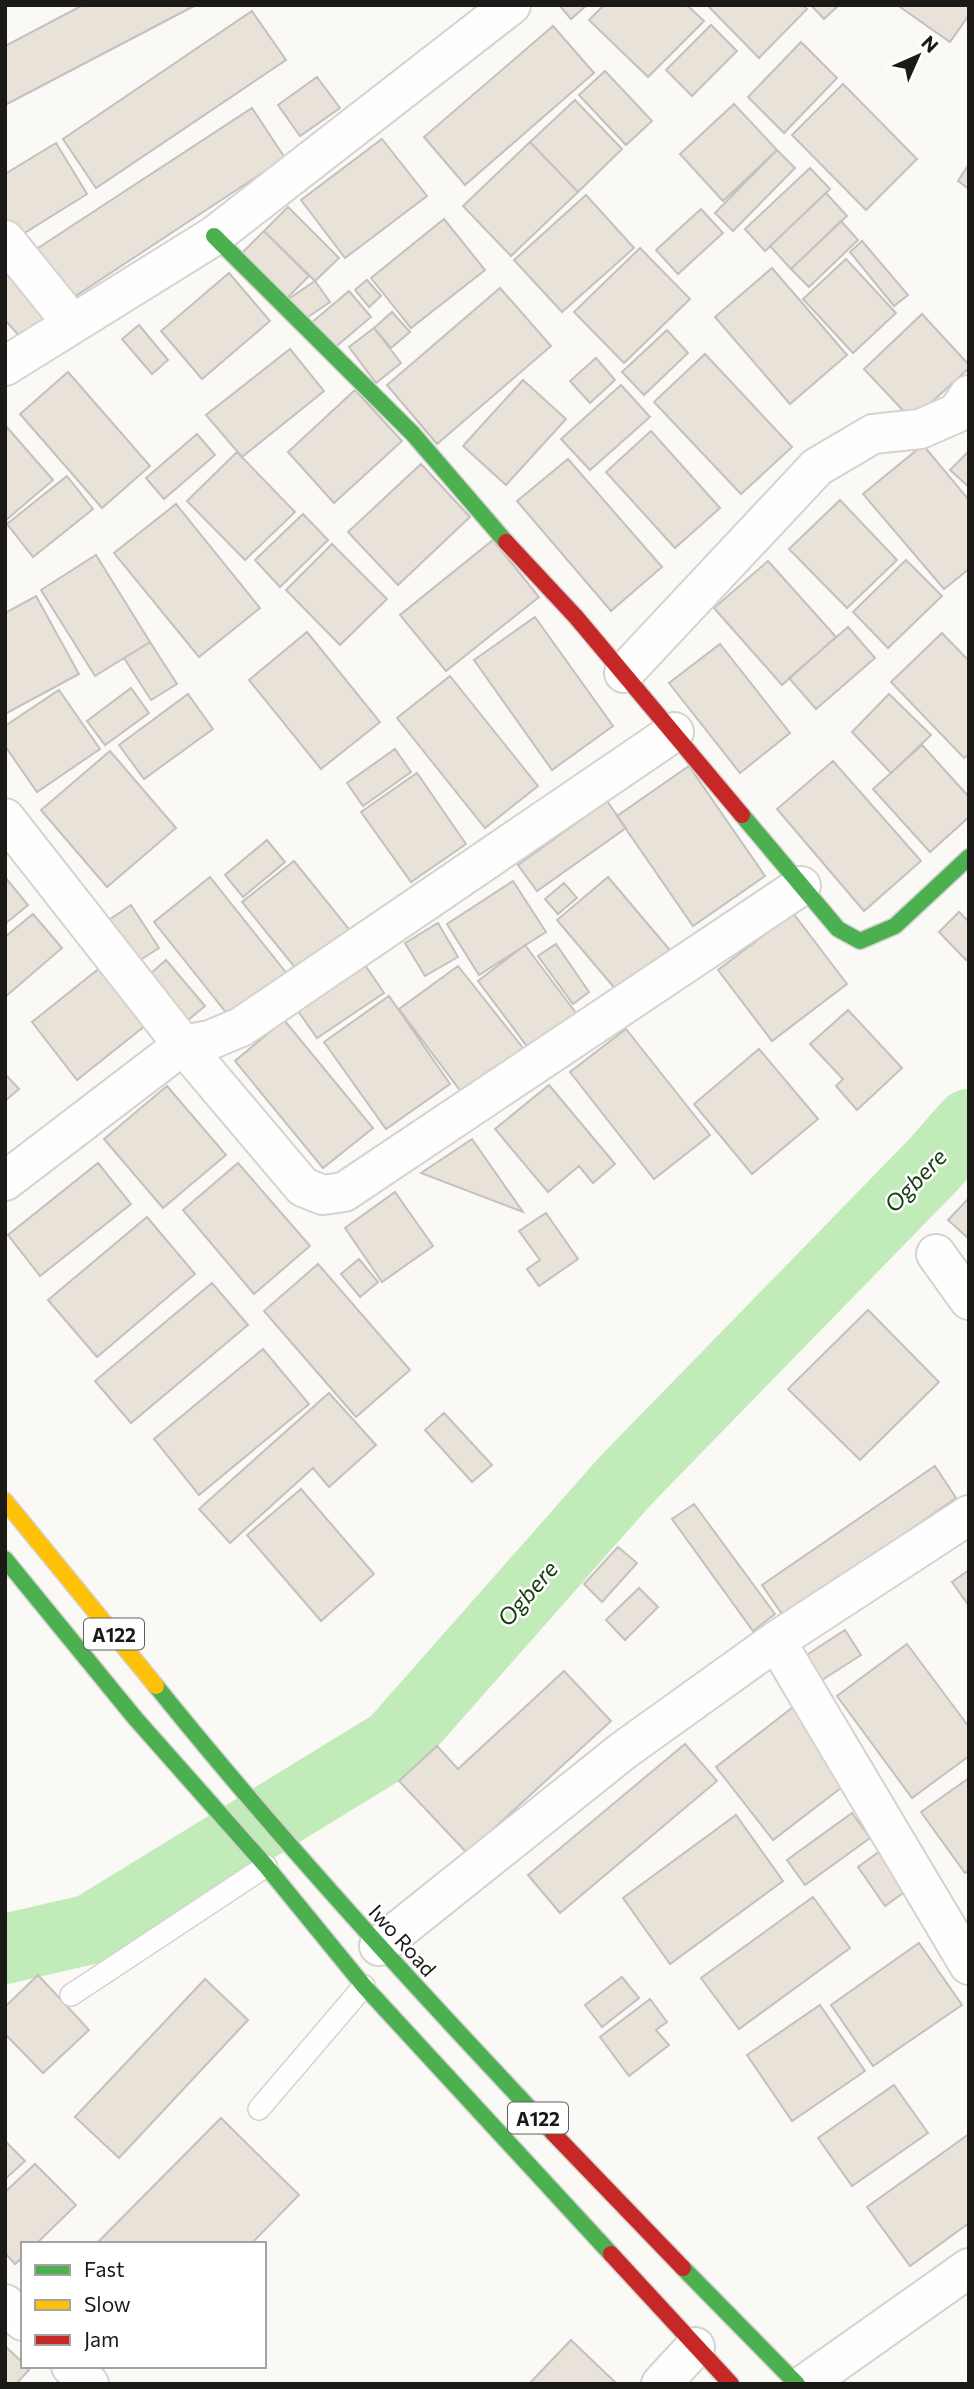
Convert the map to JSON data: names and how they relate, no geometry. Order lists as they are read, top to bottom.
{
  "streets": {
    "main road": ["A122", "Iwo Road"]
  },
  "water": ["Ogbere"],
  "legend": ["Fast", "Slow", "Jam"],
  "north": "top right"
}
